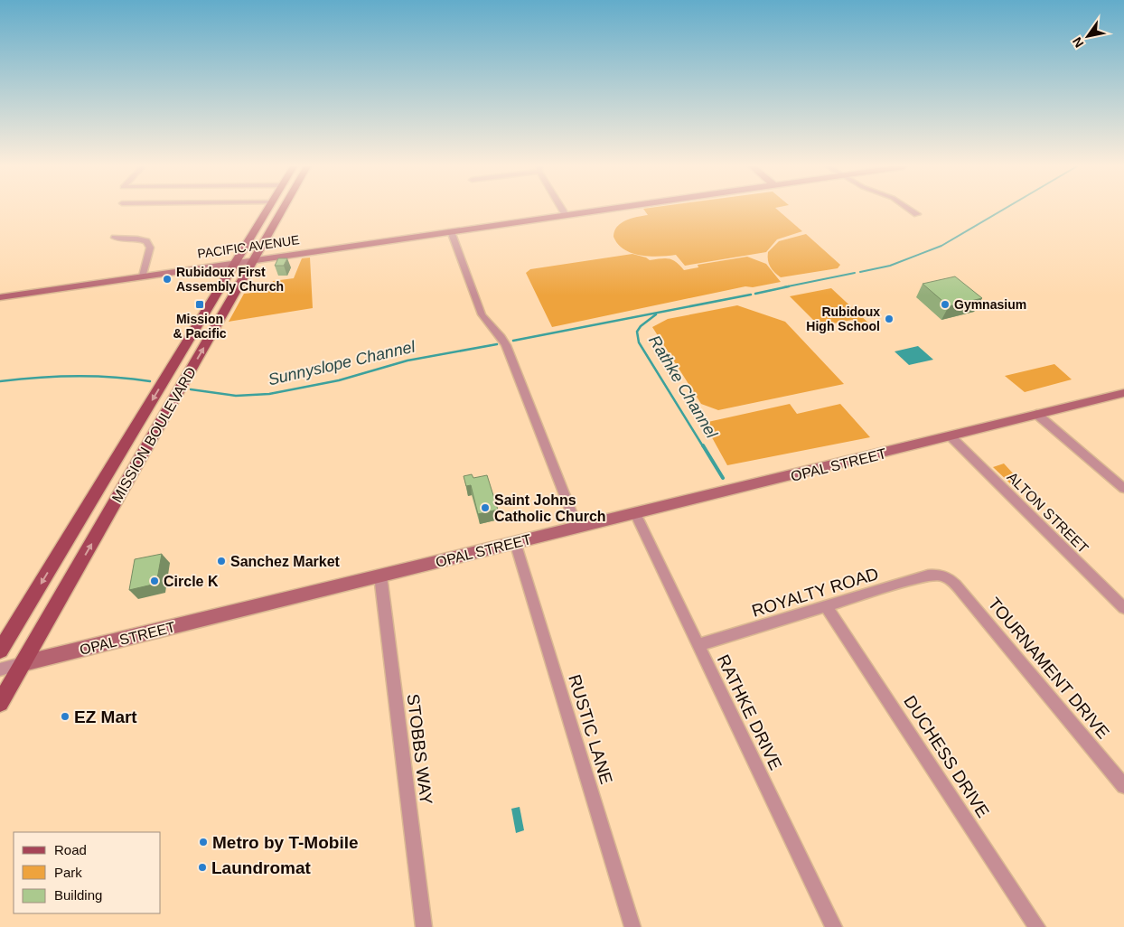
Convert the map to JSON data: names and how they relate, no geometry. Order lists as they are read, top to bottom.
{
  "streets": {
    "main road": ["MISSION BOULEVARD"],
    "street": [
      "PACIFIC AVENUE",
      "OPAL STREET",
      "ALTON STREET",
      "ROYALTY ROAD",
      "TOURNAMENT DRIVE",
      "RATHKE DRIVE",
      "RUSTIC LANE",
      "STOBBS WAY",
      "DUCHESS DRIVE"
    ]
  },
  "crossings": [
    ["PACIFIC AVENUE", "MISSION BOULEVARD"],
    ["MISSION BOULEVARD", "OPAL STREET"],
    ["OPAL STREET", "ALTON STREET"],
    ["OPAL STREET", "RATHKE DRIVE"],
    ["OPAL STREET", "RUSTIC LANE"],
    ["OPAL STREET", "STOBBS WAY"],
    ["ROYALTY ROAD", "TOURNAMENT DRIVE"],
    ["ROYALTY ROAD", "RATHKE DRIVE"],
    ["ROYALTY ROAD", "DUCHESS DRIVE"]
  ],
  "water": ["Sunnyslope Channel", "Rathke Channel"],
  "places": {
    "other": [
      "Rubidoux First Assembly Church",
      "Gymnasium",
      "Rubidoux High School",
      "Saint Johns Catholic Church",
      "Sanchez Market",
      "Circle K",
      "EZ Mart",
      "Metro by T-Mobile",
      "Laundromat"
    ],
    "transit": ["Mission & Pacific"]
  },
  "legend": ["Road", "Park", "Building"],
  "north": "bottom left"
}
